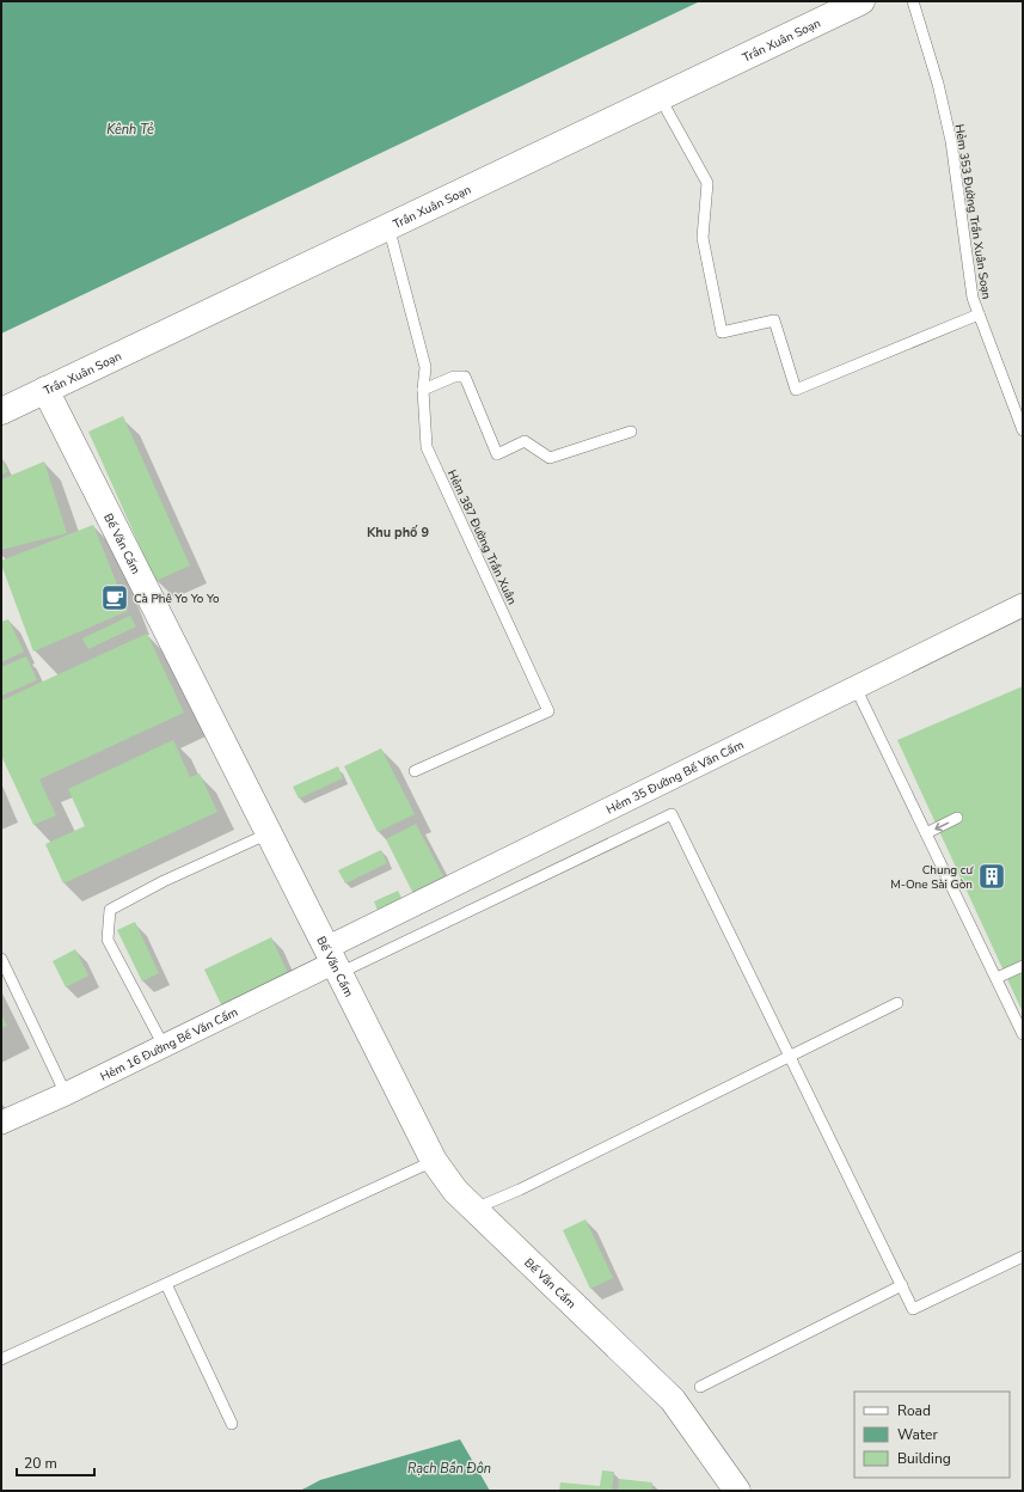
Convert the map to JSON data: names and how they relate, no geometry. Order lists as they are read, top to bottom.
{
  "streets": {
    "street": [
      "Trần Xuân Soạn",
      "Bế Văn Cấm",
      "Hẻm 35 Đường Bế Văn Cấm",
      "Hẻm 16 Đường Bế Văn Cấm"
    ],
    "lane": ["Hẻm 353 Đường Trần Xuân Soạn", "Hẻm 387 Đường Trần Xuân"]
  },
  "crossings": [
    ["Trần Xuân Soạn", "Hẻm 353 Đường Trần Xuân Soạn"],
    ["Trần Xuân Soạn", "Hẻm 387 Đường Trần Xuân"],
    ["Trần Xuân Soạn", "Bế Văn Cấm"],
    ["Bế Văn Cấm", "Hẻm 35 Đường Bế Văn Cấm"],
    ["Bế Văn Cấm", "Hẻm 16 Đường Bế Văn Cấm"],
    ["Hẻm 35 Đường Bế Văn Cấm", "Hẻm 16 Đường Bế Văn Cấm"]
  ],
  "districts": ["Khu phố 9"],
  "water": ["Kênh Tẻ", "Rạch Bần Đôn"],
  "places": {
    "cafe": ["Cà Phê Yo Yo Yo"],
    "building": ["Chung cư M-One Sài Gòn"]
  },
  "legend": ["Road", "Water", "Building"],
  "scale_bar": "20 m"
}
